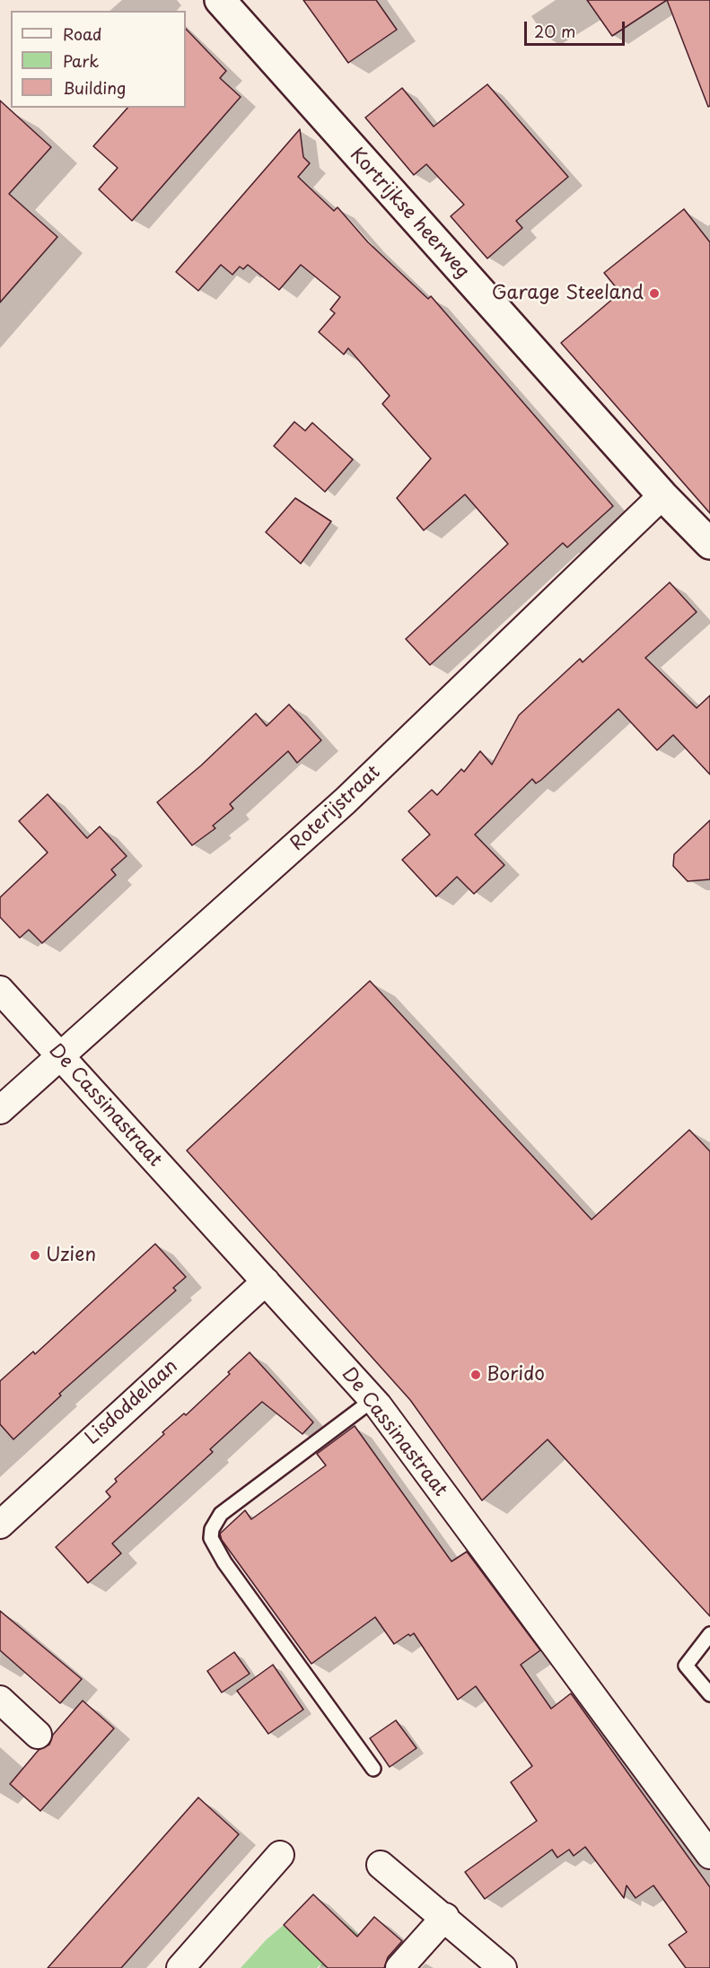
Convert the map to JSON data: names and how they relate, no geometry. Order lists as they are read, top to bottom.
{
  "streets": {
    "street": [
      "Kortrijkse heerweg",
      "Roterijstraat",
      "De Cassinastraat",
      "Lisdoddelaan"
    ]
  },
  "crossings": [
    ["Kortrijkse heerweg", "Roterijstraat"],
    ["Roterijstraat", "De Cassinastraat"],
    ["De Cassinastraat", "Lisdoddelaan"]
  ],
  "places": ["Garage Steeland", "Uzien", "Borido"],
  "legend": ["Road", "Park", "Building"],
  "scale_bar": "20 m"
}
